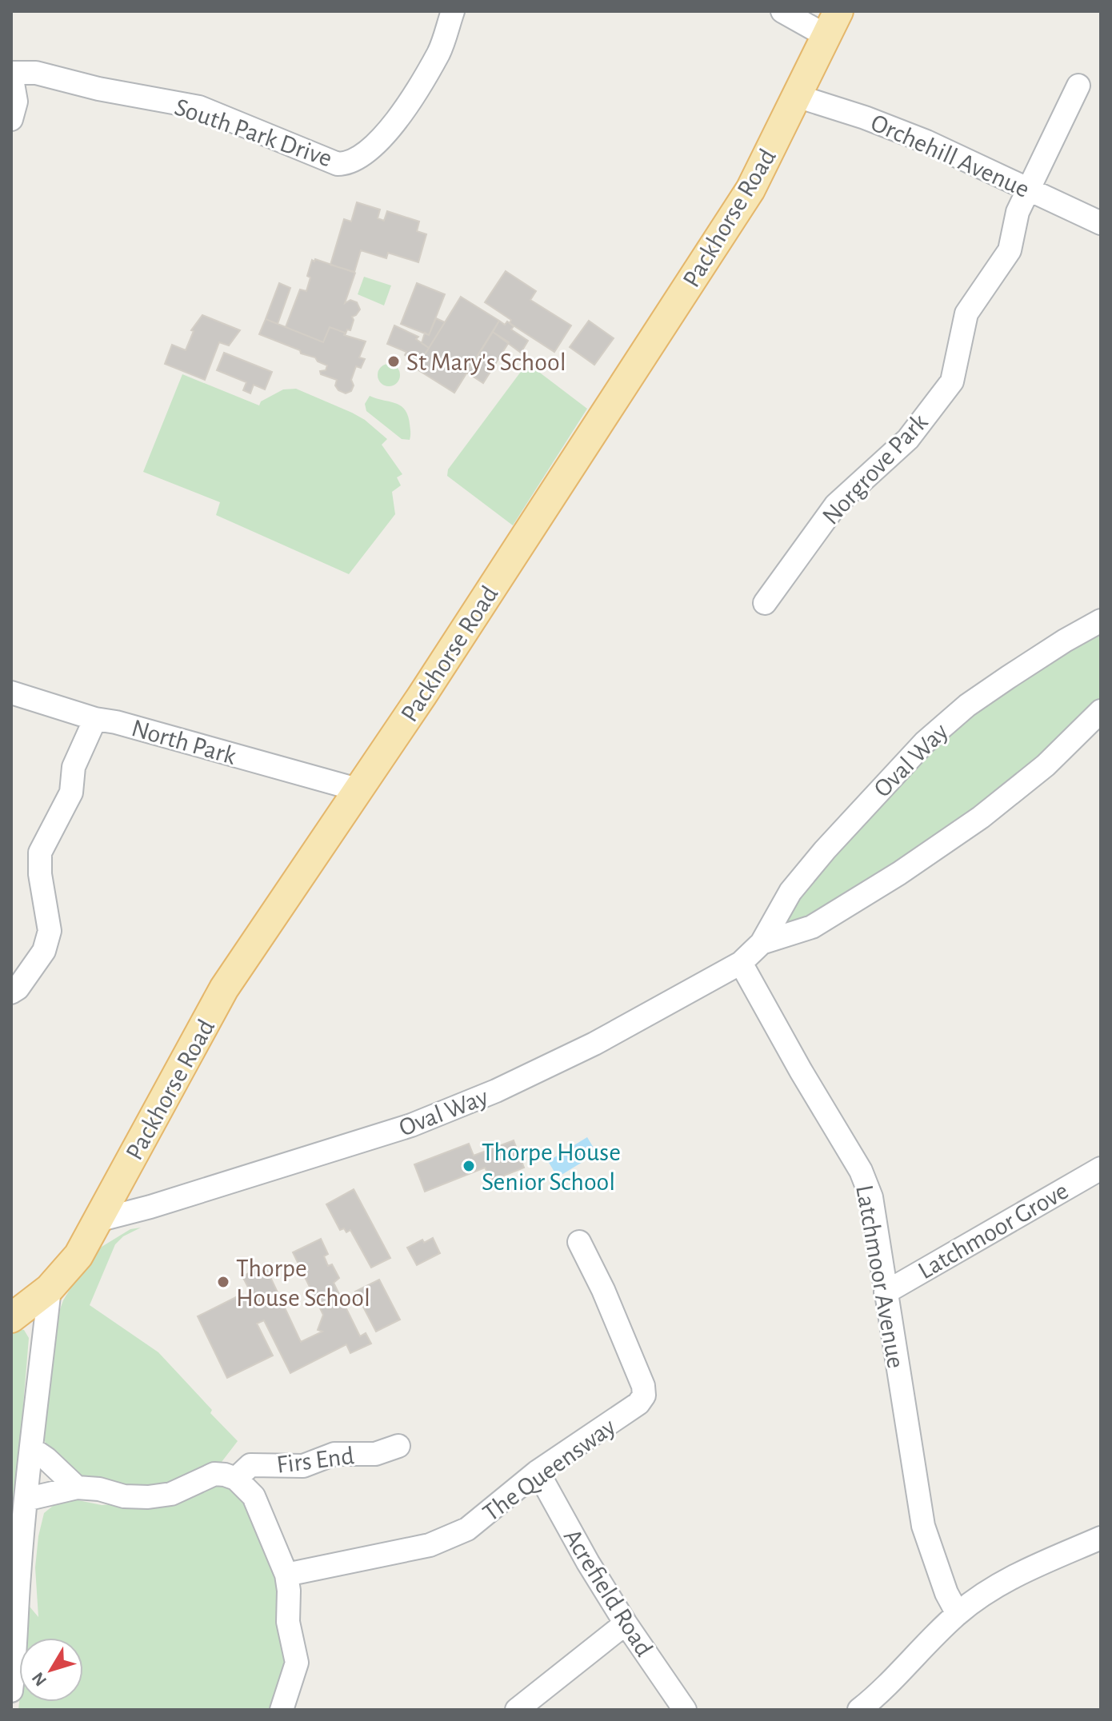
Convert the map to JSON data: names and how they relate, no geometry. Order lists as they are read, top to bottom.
{
  "streets": {
    "main road": ["Packhorse Road"],
    "street": [
      "South Park Drive",
      "Orchehill Avenue",
      "Norgrove Park",
      "North Park",
      "Oval Way",
      "Latchmoor Grove",
      "Latchmoor Avenue",
      "Firs End",
      "The Queensway",
      "Acrefield Road"
    ]
  },
  "crossings": [
    ["Orchehill Avenue", "Packhorse Road"],
    ["Orchehill Avenue", "Norgrove Park"],
    ["Packhorse Road", "North Park"],
    ["Packhorse Road", "Oval Way"],
    ["Oval Way", "Latchmoor Avenue"],
    ["Latchmoor Grove", "Latchmoor Avenue"],
    ["The Queensway", "Acrefield Road"]
  ],
  "places": ["St Mary's School", "Thorpe House Senior School", "Thorpe House School"],
  "north": "bottom left"
}
